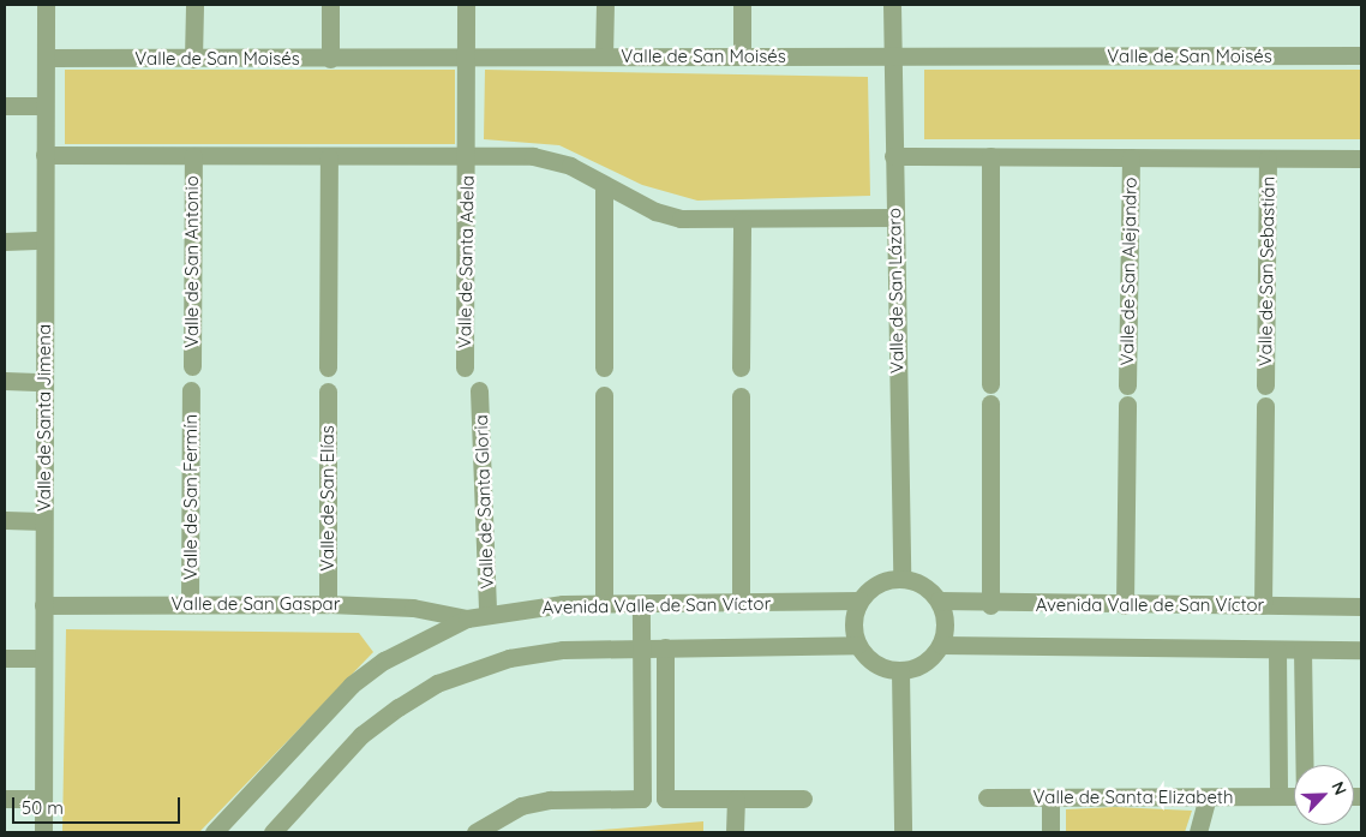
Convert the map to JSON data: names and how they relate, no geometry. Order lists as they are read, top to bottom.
{
  "streets": {
    "street": [
      "Valle de San Moisés",
      "Valle de San Antonio",
      "Valle de Santa Adela",
      "Valle de San Alejandro",
      "Valle de San Sebastián",
      "Valle de San Lázaro",
      "Valle de Santa Jimena",
      "Valle de San Fermín",
      "Valle de San Elías",
      "Valle de Santa Gloria",
      "Valle de San Gaspar",
      "Avenida Valle de San Víctor",
      "Valle de Santa Elizabeth"
    ]
  },
  "crossings": [
    ["Valle de San Moisés", "Valle de Santa Adela"],
    ["Valle de San Moisés", "Valle de San Lázaro"],
    ["Valle de San Moisés", "Valle de Santa Jimena"],
    ["Valle de San Lázaro", "Avenida Valle de San Víctor"],
    ["Valle de Santa Jimena", "Valle de San Gaspar"],
    ["Valle de San Fermín", "Valle de San Gaspar"],
    ["Valle de San Elías", "Valle de San Gaspar"],
    ["Valle de Santa Gloria", "Avenida Valle de San Víctor"],
    ["Valle de San Gaspar", "Avenida Valle de San Víctor"]
  ],
  "scale_bar": "50 m",
  "north": "top right"
}
